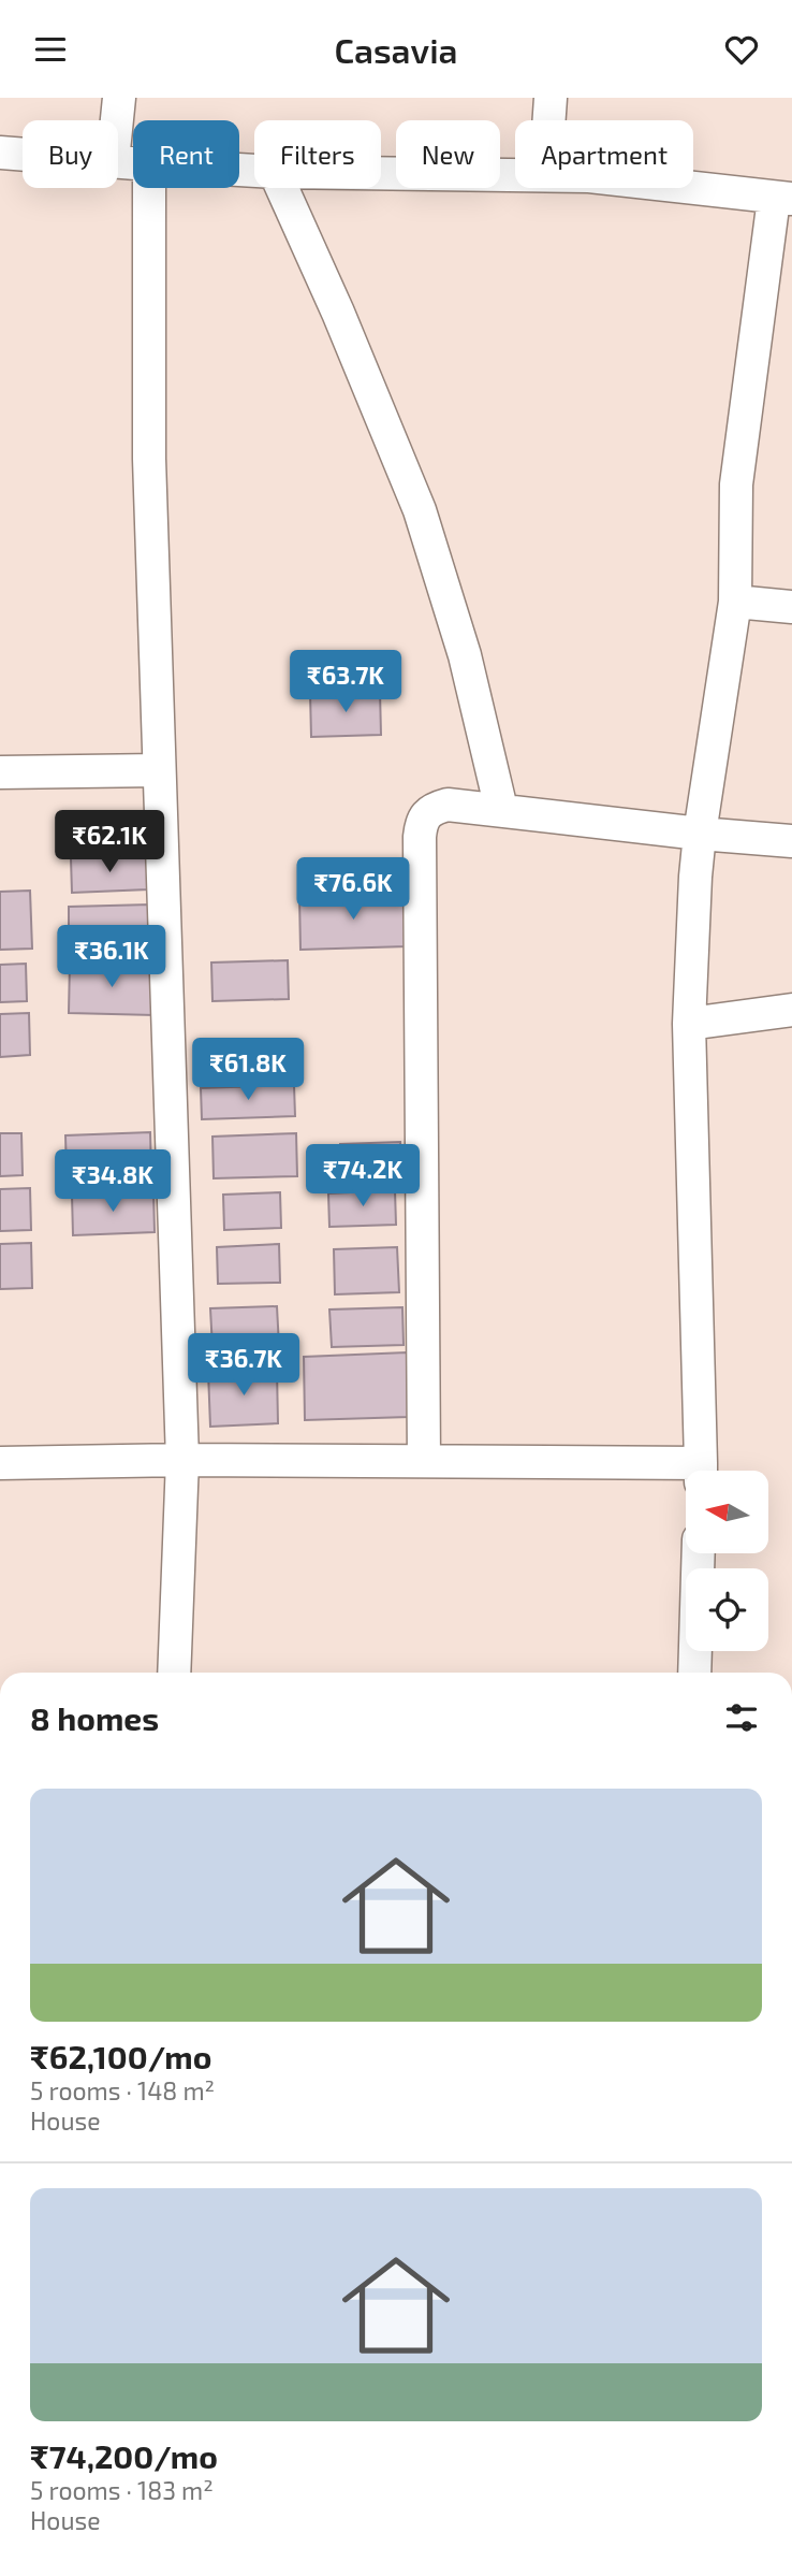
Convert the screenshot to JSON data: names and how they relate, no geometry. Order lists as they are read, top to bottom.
{
  "north": "left",
  "page": {
    "header": "Casavia",
    "chip": [
      "Buy",
      "Rent",
      "Filters",
      "New",
      "Apartment"
    ],
    "price": [
      "₹63.7K",
      "₹62.1K",
      "₹76.6K",
      "₹36.1K",
      "₹61.8K",
      "₹74.2K",
      "₹34.8K",
      "₹36.7K"
    ],
    "heading": "8 homes",
    "list": [
      {
        "name": "₹62,100/mo",
        "note": "5 rooms · 148 m² · House"
      },
      {
        "name": "₹74,200/mo",
        "note": "5 rooms · 183 m² · House"
      }
    ]
  }
}
